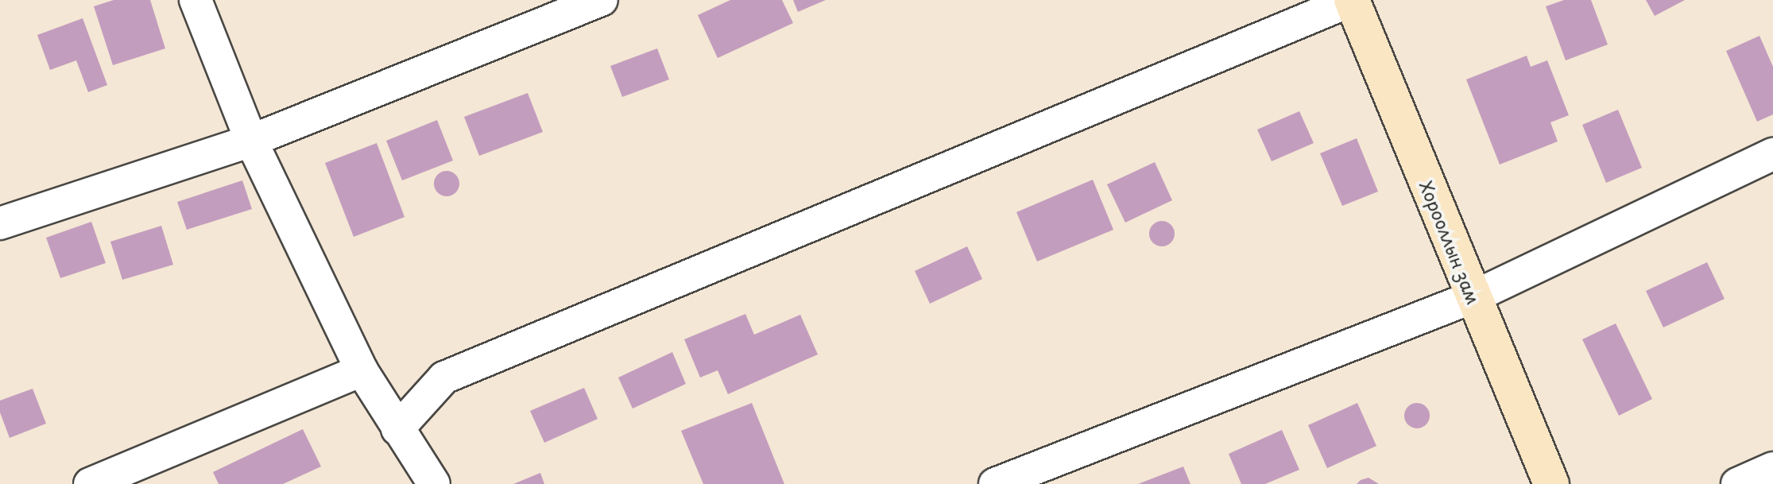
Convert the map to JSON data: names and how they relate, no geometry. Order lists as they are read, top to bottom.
{
  "streets": {
    "street": ["Хорооллын зам"]
  }
}
